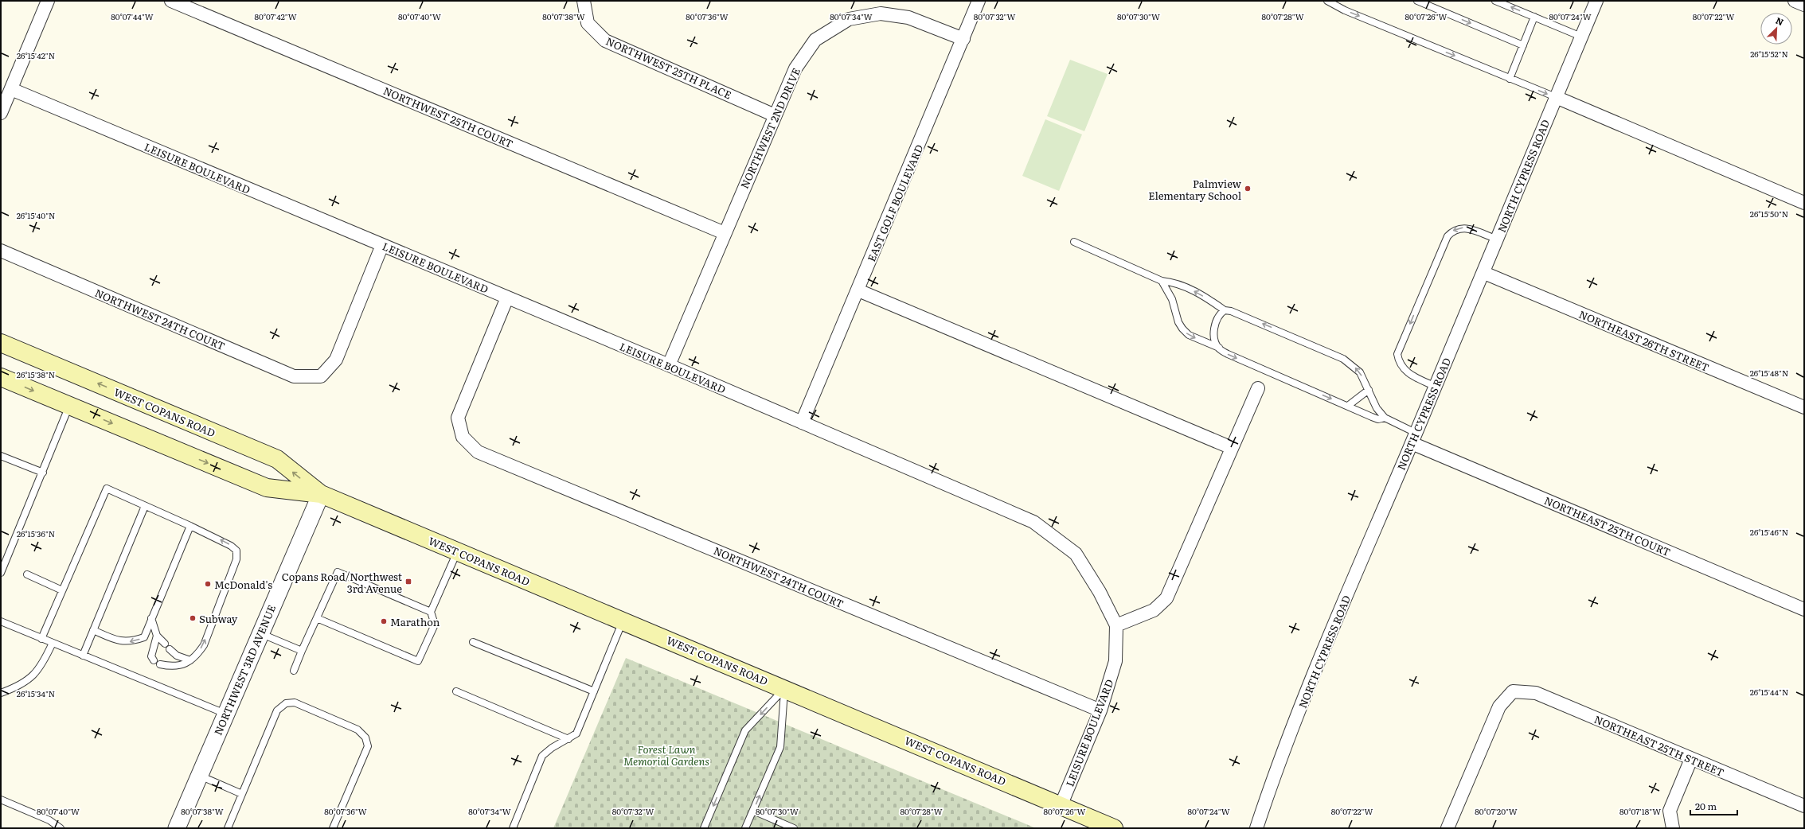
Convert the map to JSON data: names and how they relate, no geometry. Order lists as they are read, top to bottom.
{
  "streets": {
    "main road": ["WEST COPANS ROAD"],
    "street": [
      "NORTHWEST 25TH PLACE",
      "NORTHWEST 25TH COURT",
      "NORTHWEST 2ND DRIVE",
      "LEISURE BOULEVARD",
      "NORTH CYPRESS ROAD",
      "EAST GOLF BOULEVARD",
      "NORTHWEST 24TH COURT",
      "NORTHEAST 26TH STREET",
      "NORTHEAST 25TH COURT",
      "NORTHWEST 3RD AVENUE",
      "NORTHEAST 25TH STREET"
    ]
  },
  "crossings": [
    ["NORTHWEST 25TH PLACE", "NORTHWEST 2ND DRIVE"],
    ["NORTHWEST 25TH COURT", "NORTHWEST 2ND DRIVE"],
    ["NORTHWEST 2ND DRIVE", "LEISURE BOULEVARD"],
    ["NORTHWEST 2ND DRIVE", "EAST GOLF BOULEVARD"],
    ["LEISURE BOULEVARD", "EAST GOLF BOULEVARD"],
    ["LEISURE BOULEVARD", "NORTHWEST 24TH COURT"],
    ["LEISURE BOULEVARD", "WEST COPANS ROAD"],
    ["NORTH CYPRESS ROAD", "NORTHEAST 26TH STREET"],
    ["NORTH CYPRESS ROAD", "NORTHEAST 25TH COURT"],
    ["WEST COPANS ROAD", "NORTHWEST 3RD AVENUE"]
  ],
  "parks": ["Forest Lawn Memorial Gardens"],
  "places": {
    "other": [
      "Palmview Elementary School",
      "McDonald's",
      "Subway",
      "Marathon"
    ],
    "transit": ["Copans Road/Northwest 3rd Avenue"]
  },
  "scale_bar": "20 m",
  "north": "top right",
  "coordinates": [
    "80°07'44\"W",
    "80°07'42\"W",
    "80°07'40\"W",
    "80°07'38\"W",
    "80°07'36\"W",
    "80°07'34\"W",
    "80°07'32\"W",
    "80°07'30\"W",
    "80°07'28\"W",
    "80°07'26\"W",
    "80°07'24\"W",
    "80°07'22\"W",
    "26°15'52\"N",
    "26°15'42\"N",
    "26°15'50\"N",
    "26°15'40\"N",
    "26°15'48\"N",
    "26°15'38\"N",
    "26°15'46\"N",
    "26°15'36\"N",
    "26°15'44\"N",
    "26°15'34\"N",
    "80°07'20\"W",
    "80°07'18\"W"
  ]
}
